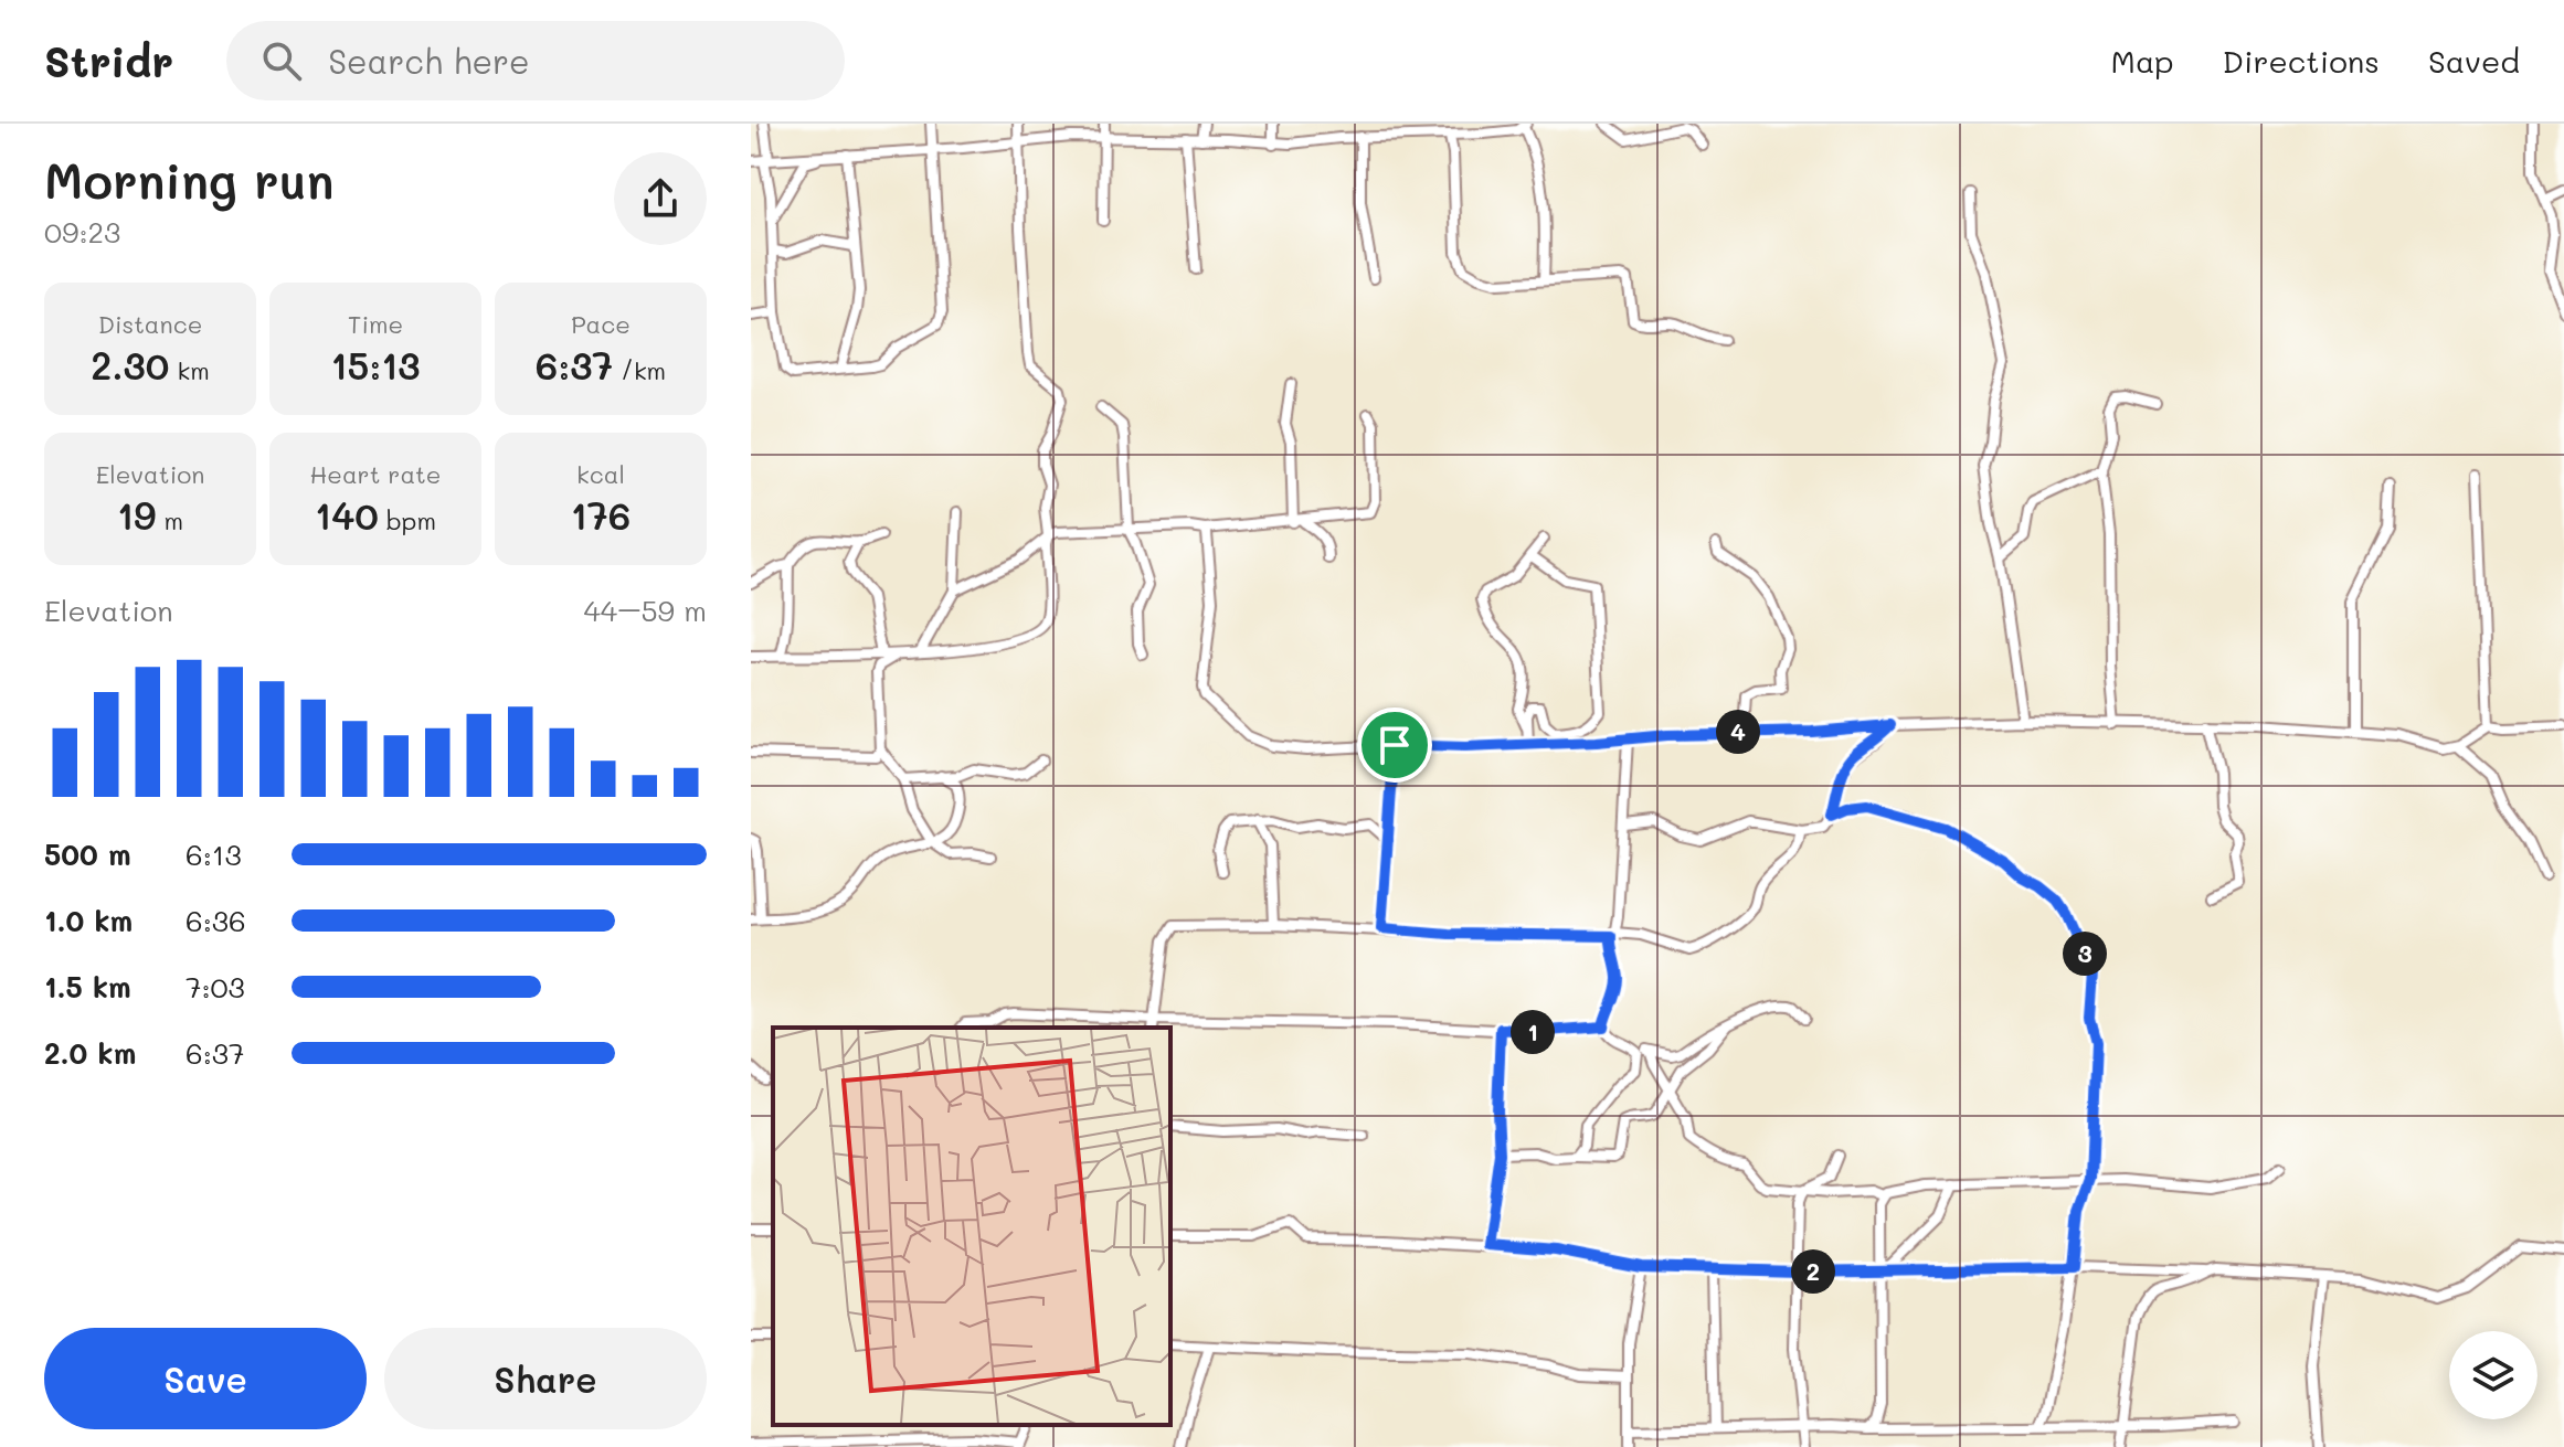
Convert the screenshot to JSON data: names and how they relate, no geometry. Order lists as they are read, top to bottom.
{
  "page": {
    "header": "Stridr",
    "search": "Search here",
    "nav": ["Map", "Directions", "Saved"],
    "heading": ["Morning run", "09:23"],
    "stats": [
      ["Distance", "2.30 km"],
      ["Time", "15:13"],
      ["Pace", "6:37 /km"],
      ["Elevation", "19 m"],
      ["Heart rate", "140 bpm"],
      ["kcal", "176"]
    ],
    "chart": ["Elevation", "44–59 m"],
    "pins": [
      "4",
      "3",
      "1",
      "2"
    ],
    "list": [
      {
        "name": "500 m",
        "note": "6:13"
      },
      {
        "name": "1.0 km",
        "note": "6:36"
      },
      {
        "name": "1.5 km",
        "note": "7:03"
      },
      {
        "name": "2.0 km",
        "note": "6:37"
      }
    ],
    "buttons": ["Save", "Share"]
  }
}
